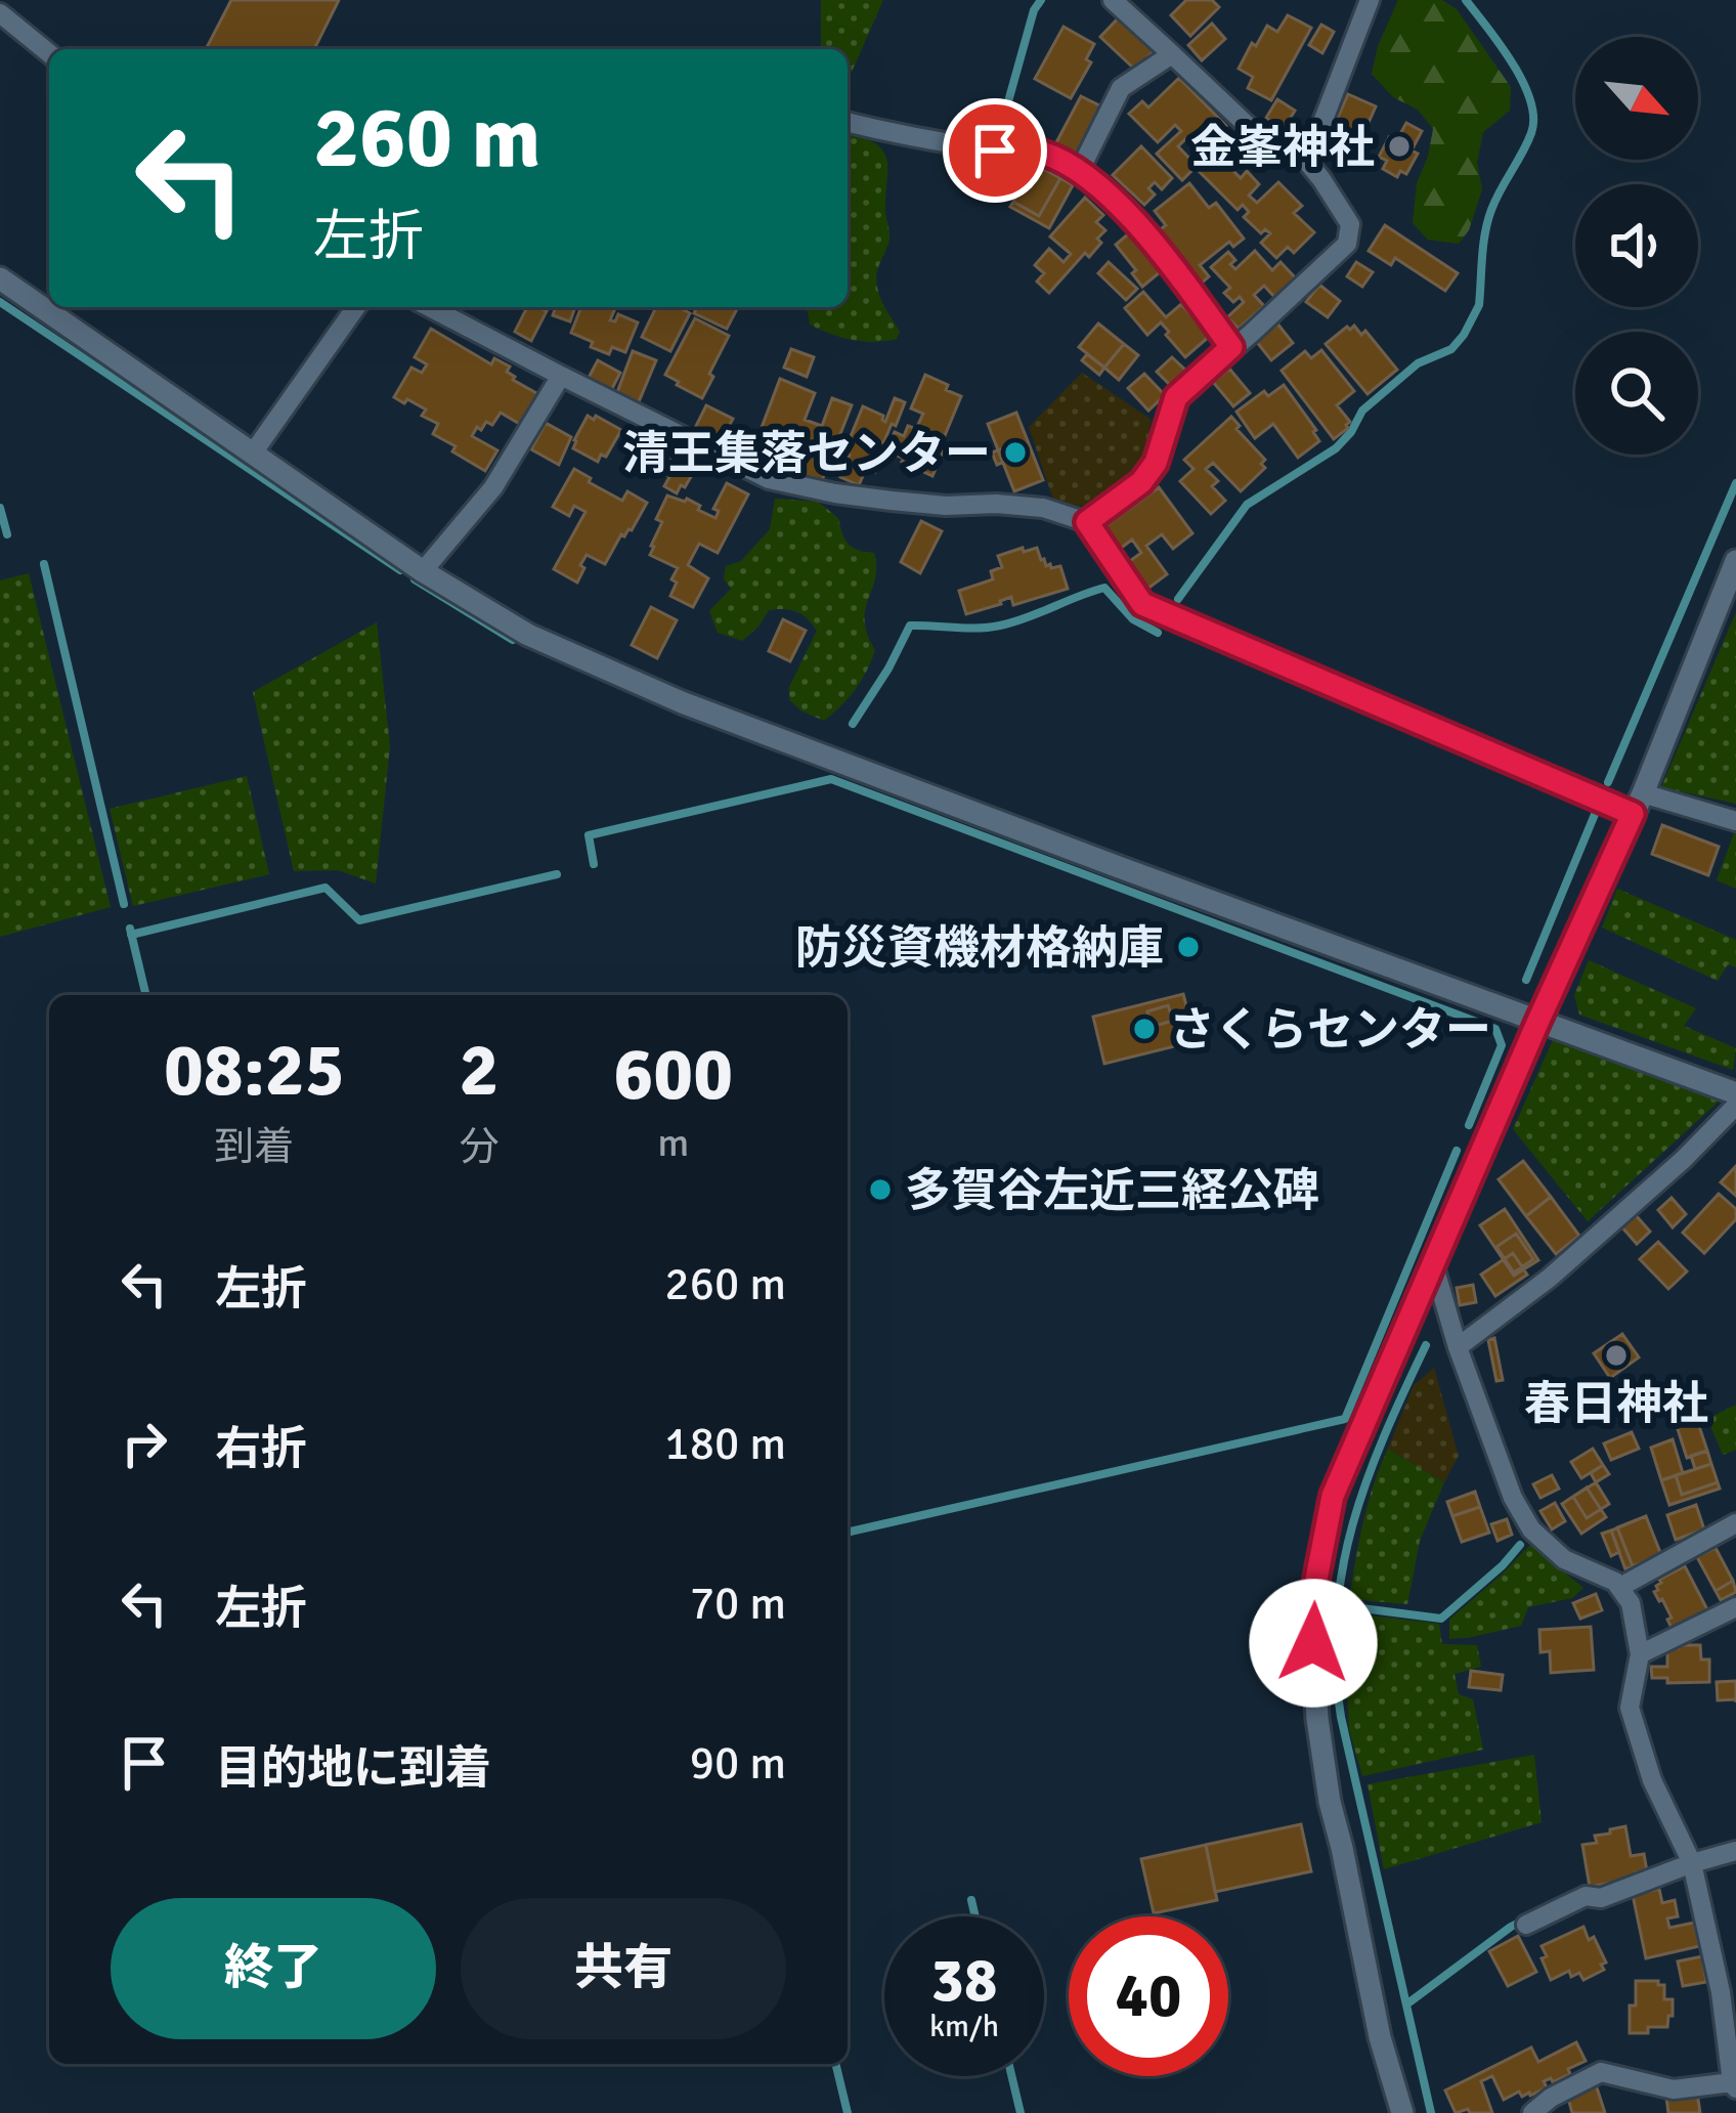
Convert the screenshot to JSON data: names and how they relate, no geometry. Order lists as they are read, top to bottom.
{
  "places": [
    "金峯神社",
    "清王集落センター",
    "防災資機材格納庫",
    "さくらセンター",
    "多賀谷左近三経公碑",
    "春日神社"
  ],
  "north": "bottom right",
  "page": {
    "turn": ["260 m", "左折"],
    "eta": [
      "08:25",
      "到着",
      "2",
      "分",
      "600",
      "m"
    ],
    "list": [
      {
        "name": "左折",
        "value": "260 m"
      },
      {
        "name": "右折",
        "value": "180 m"
      },
      {
        "name": "左折",
        "value": "70 m"
      },
      {
        "name": "目的地に到着",
        "value": "90 m"
      }
    ],
    "buttons": ["終了", "共有"],
    "speed": "38 km/h",
    "limit": "40"
  }
}
